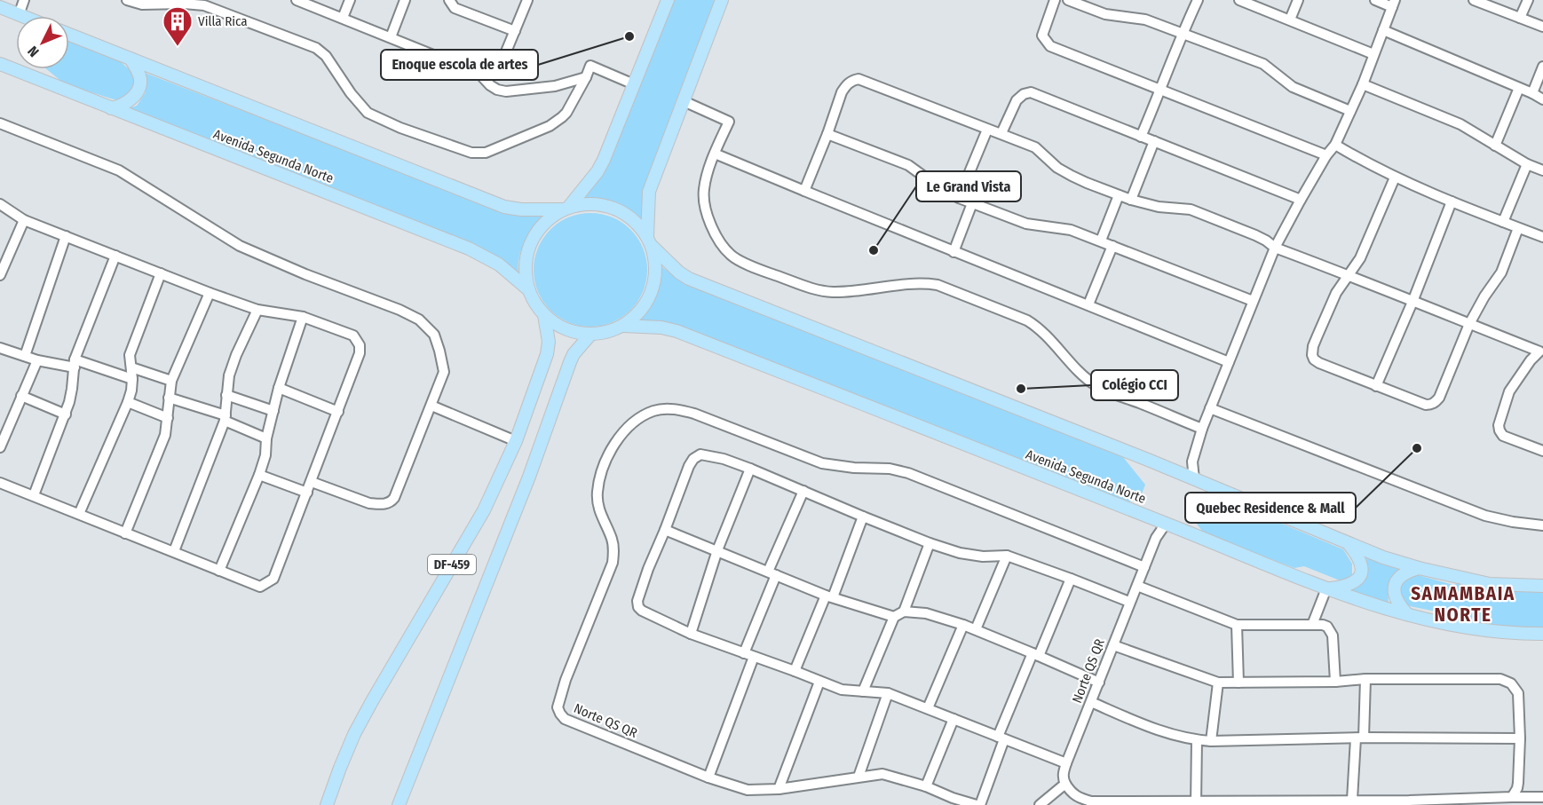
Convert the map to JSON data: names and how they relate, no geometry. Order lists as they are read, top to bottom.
{
  "streets": {
    "main road": ["Avenida Segunda Norte", "DF-459"],
    "street": ["Norte QS QR"]
  },
  "crossings": [
    ["Avenida Segunda Norte", "DF-459"],
    ["Avenida Segunda Norte", "Norte QS QR"]
  ],
  "districts": ["SAMAMBAIA NORTE"],
  "places": {
    "other": [
      "Enoque escola de artes",
      "Le Grand Vista",
      "Colégio CCI",
      "Quebec Residence & Mall"
    ],
    "building": ["Villa Rica"]
  },
  "north": "bottom left"
}
